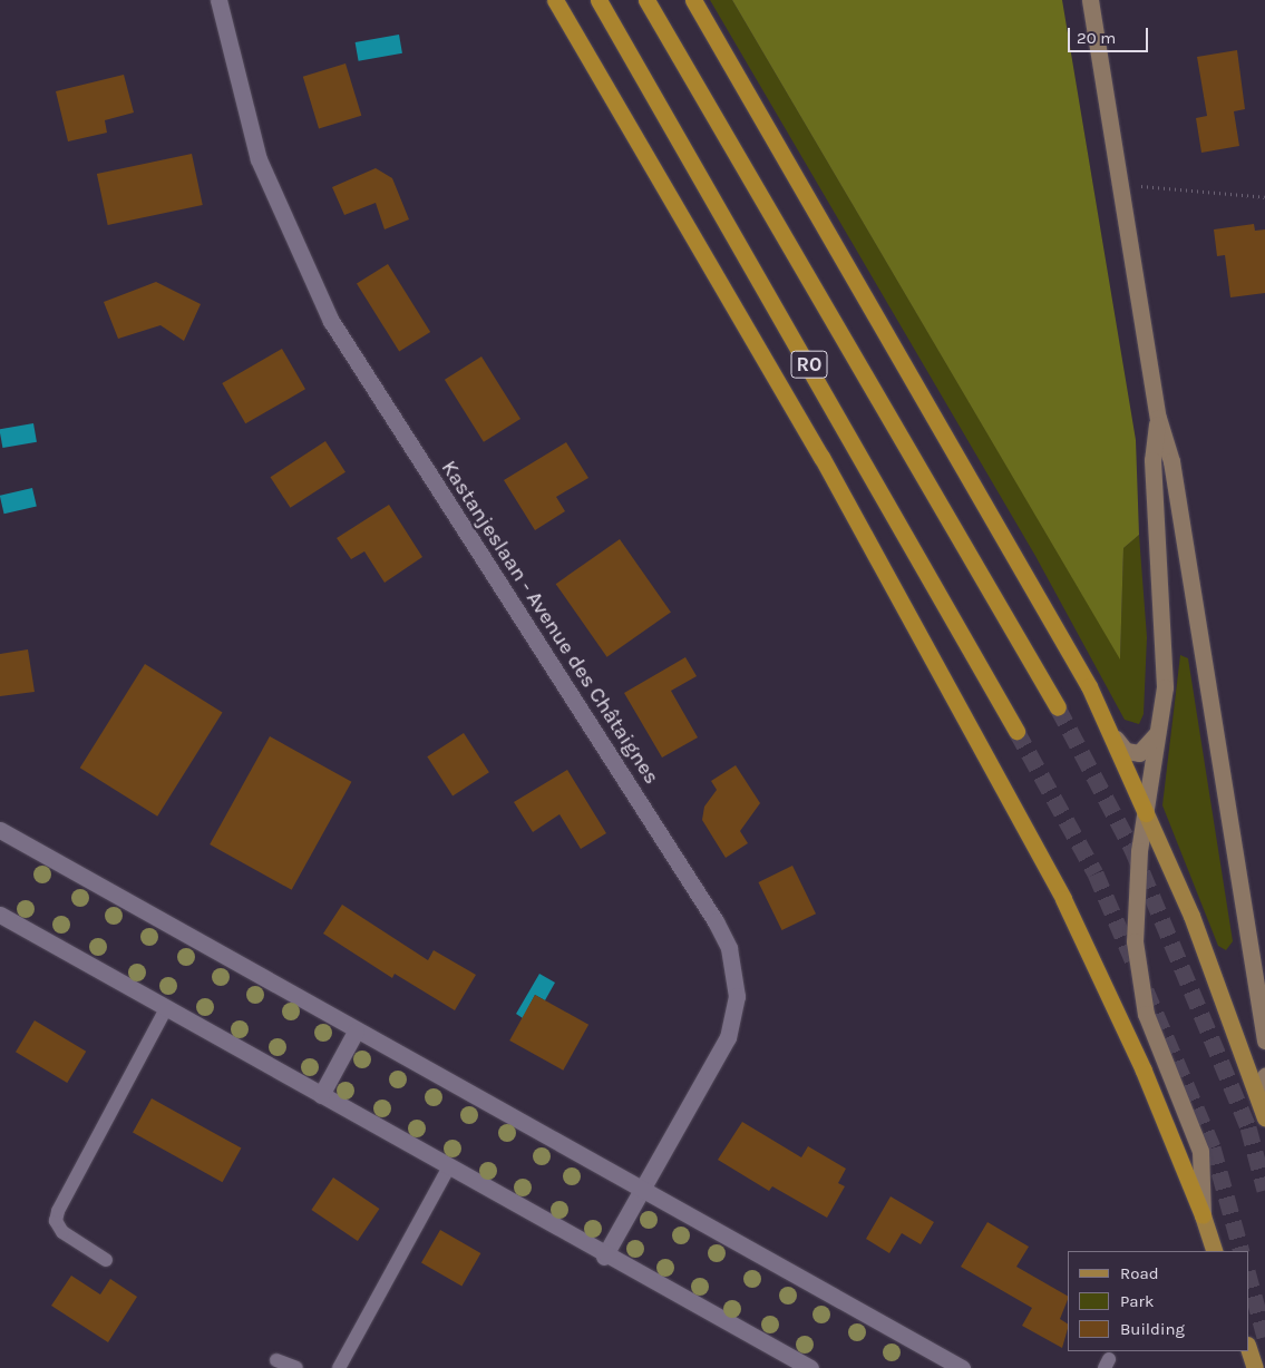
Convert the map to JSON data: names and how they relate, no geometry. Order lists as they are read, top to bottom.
{
  "streets": {
    "highway": ["R0"],
    "street": ["Kastanjeslaan - Avenue des Châtaignes"]
  },
  "legend": ["Road", "Park", "Building"],
  "scale_bar": "20 m"
}
